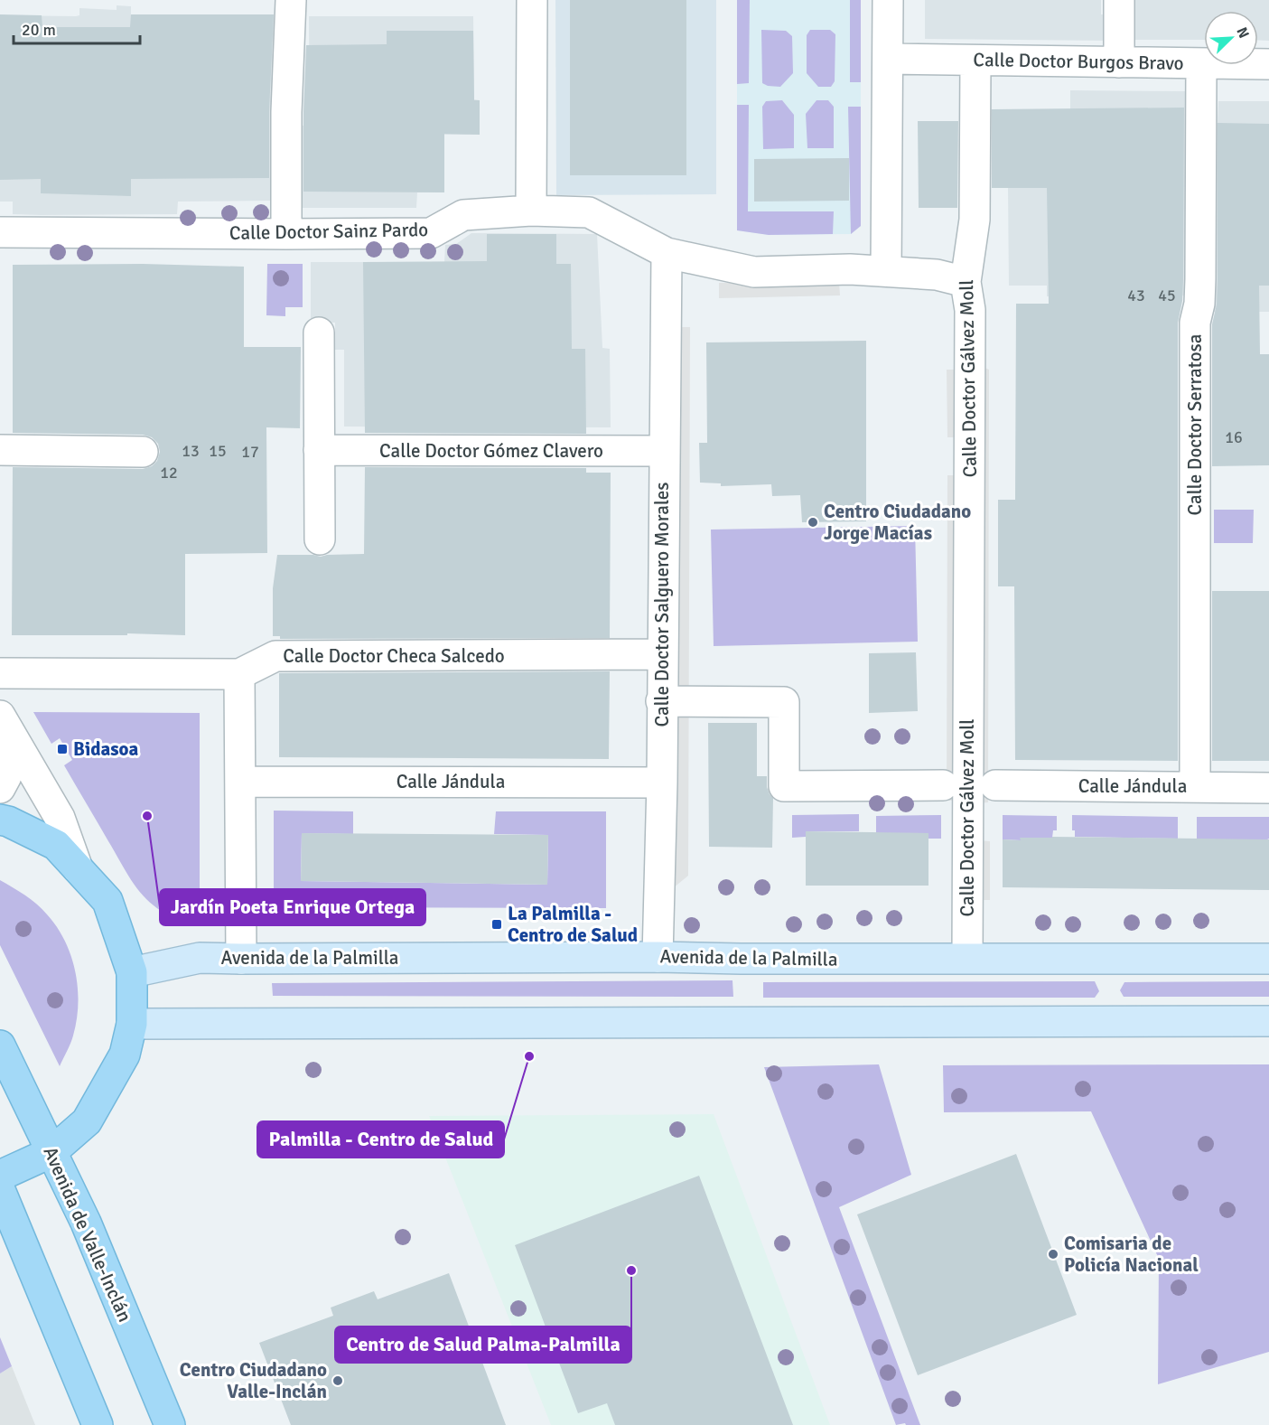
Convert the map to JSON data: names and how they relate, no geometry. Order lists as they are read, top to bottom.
{
  "streets": {
    "main road": ["Avenida de la Palmilla", "Avenida de Valle-Inclán"],
    "street": [
      "Calle Doctor Burgos Bravo",
      "Calle Doctor Sainz Pardo",
      "Calle Doctor Gálvez Moll",
      "Calle Doctor Serratosa",
      "Calle Doctor Gómez Clavero",
      "Calle Doctor Salguero Morales",
      "Calle Doctor Checa Salcedo",
      "Calle Jándula"
    ]
  },
  "crossings": [
    ["Calle Doctor Burgos Bravo", "Calle Doctor Gálvez Moll"],
    ["Calle Doctor Burgos Bravo", "Calle Doctor Serratosa"],
    ["Calle Doctor Sainz Pardo", "Calle Doctor Gálvez Moll"],
    ["Calle Doctor Sainz Pardo", "Calle Doctor Salguero Morales"],
    ["Calle Doctor Gálvez Moll", "Avenida de la Palmilla"],
    ["Calle Doctor Serratosa", "Calle Jándula"],
    ["Calle Doctor Gómez Clavero", "Calle Doctor Salguero Morales"],
    ["Calle Doctor Salguero Morales", "Calle Doctor Checa Salcedo"],
    ["Calle Doctor Salguero Morales", "Calle Jándula"],
    ["Calle Doctor Salguero Morales", "Avenida de la Palmilla"]
  ],
  "places": {
    "other": [
      "Centro Ciudadano Jorge Macías",
      "Jardín Poeta Enrique Ortega",
      "Palmilla - Centro de Salud",
      "Comisaria de Policía Nacional",
      "Centro de Salud Palma-Palmilla",
      "Centro Ciudadano Valle-Inclán"
    ],
    "transit": ["Bidasoa", "La Palmilla - Centro de Salud"]
  },
  "house_numbers": [
    "43",
    "45",
    "16",
    "13",
    "15",
    "17",
    "12"
  ],
  "scale_bar": "20 m",
  "north": "top right"
}
